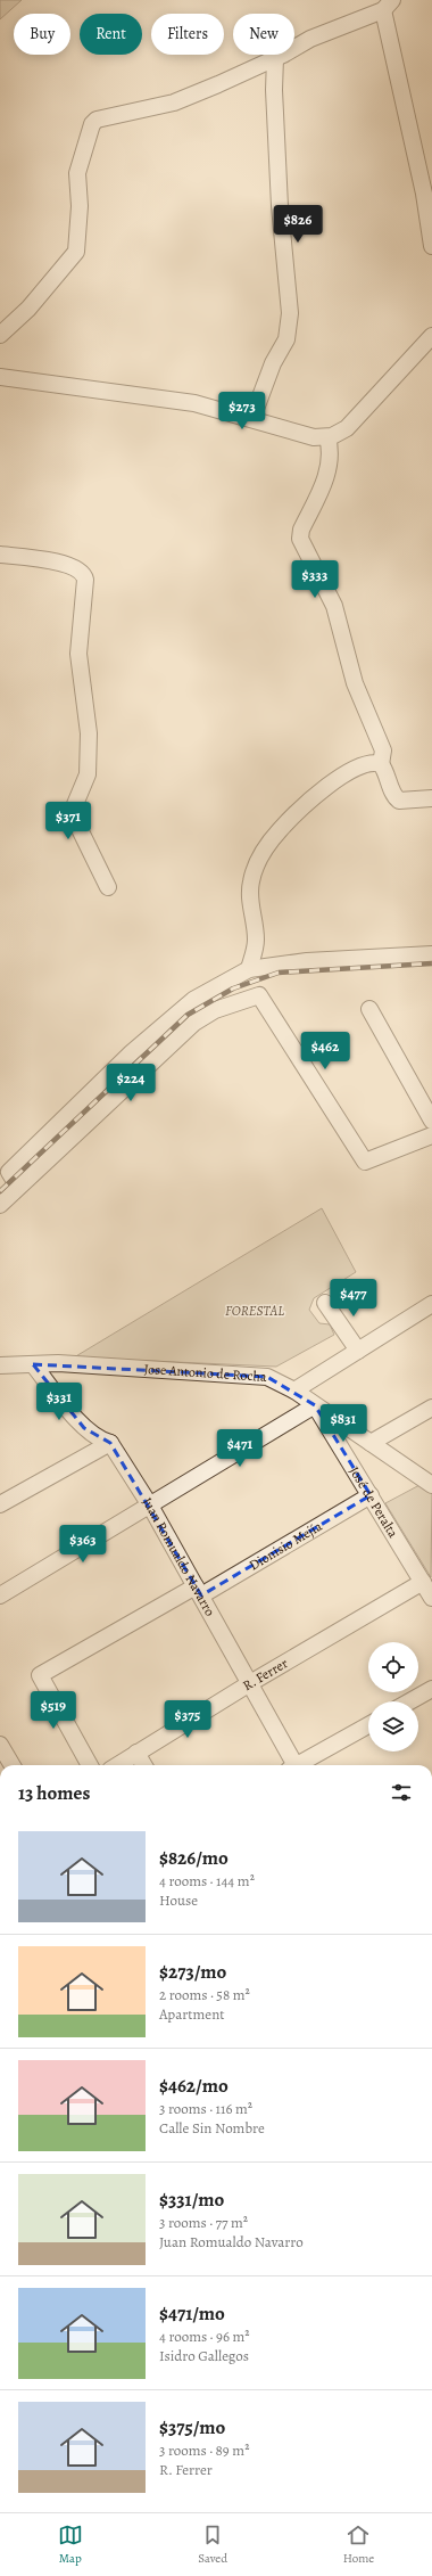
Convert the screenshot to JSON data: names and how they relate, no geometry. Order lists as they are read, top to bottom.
{
  "streets": {
    "street": [
      "Jose Antonio de Rocha",
      "José de Peralta",
      "Dionisio Mejía",
      "Juan Romualdo Navarro",
      "R. Ferrer"
    ]
  },
  "crossings": [
    ["Jose Antonio de Rocha", "José de Peralta"],
    ["José de Peralta", "Dionisio Mejía"],
    ["José de Peralta", "R. Ferrer"],
    ["Dionisio Mejía", "Juan Romualdo Navarro"],
    ["Juan Romualdo Navarro", "R. Ferrer"]
  ],
  "parks": ["FORESTAL"],
  "page": {
    "chip": [
      "Buy",
      "Rent",
      "Filters",
      "New"
    ],
    "price": [
      "$826",
      "$273",
      "$333",
      "$371",
      "$462",
      "$224",
      "$477",
      "$331",
      "$831",
      "$471",
      "$363",
      "$519",
      "$375"
    ],
    "heading": "13 homes",
    "list": [
      {
        "name": "$826/mo",
        "note": "4 rooms · 144 m² · House"
      },
      {
        "name": "$273/mo",
        "note": "2 rooms · 58 m² · Apartment"
      },
      {
        "name": "$462/mo",
        "note": "3 rooms · 116 m² · Calle Sin Nombre"
      },
      {
        "name": "$331/mo",
        "note": "3 rooms · 77 m² · Juan Romualdo Navarro"
      },
      {
        "name": "$471/mo",
        "note": "4 rooms · 96 m² · Isidro Gallegos"
      },
      {
        "name": "$375/mo",
        "note": "3 rooms · 89 m² · R. Ferrer"
      }
    ],
    "tabs": ["Map", "Saved", "Home"]
  }
}
